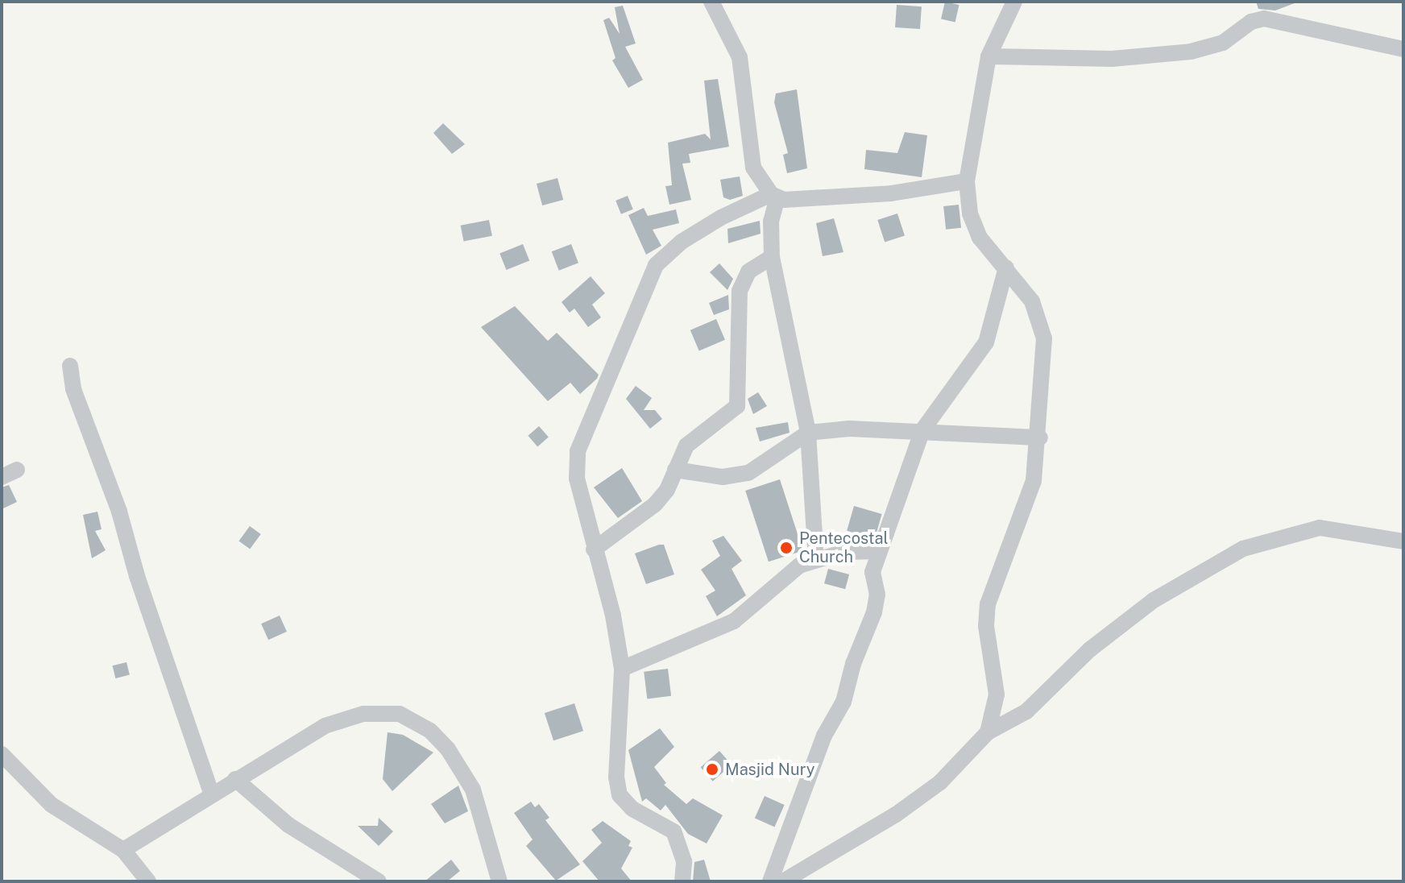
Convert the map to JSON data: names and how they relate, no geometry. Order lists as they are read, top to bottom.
{
  "places": ["Pentecostal Church", "Masjid Nury"]
}
